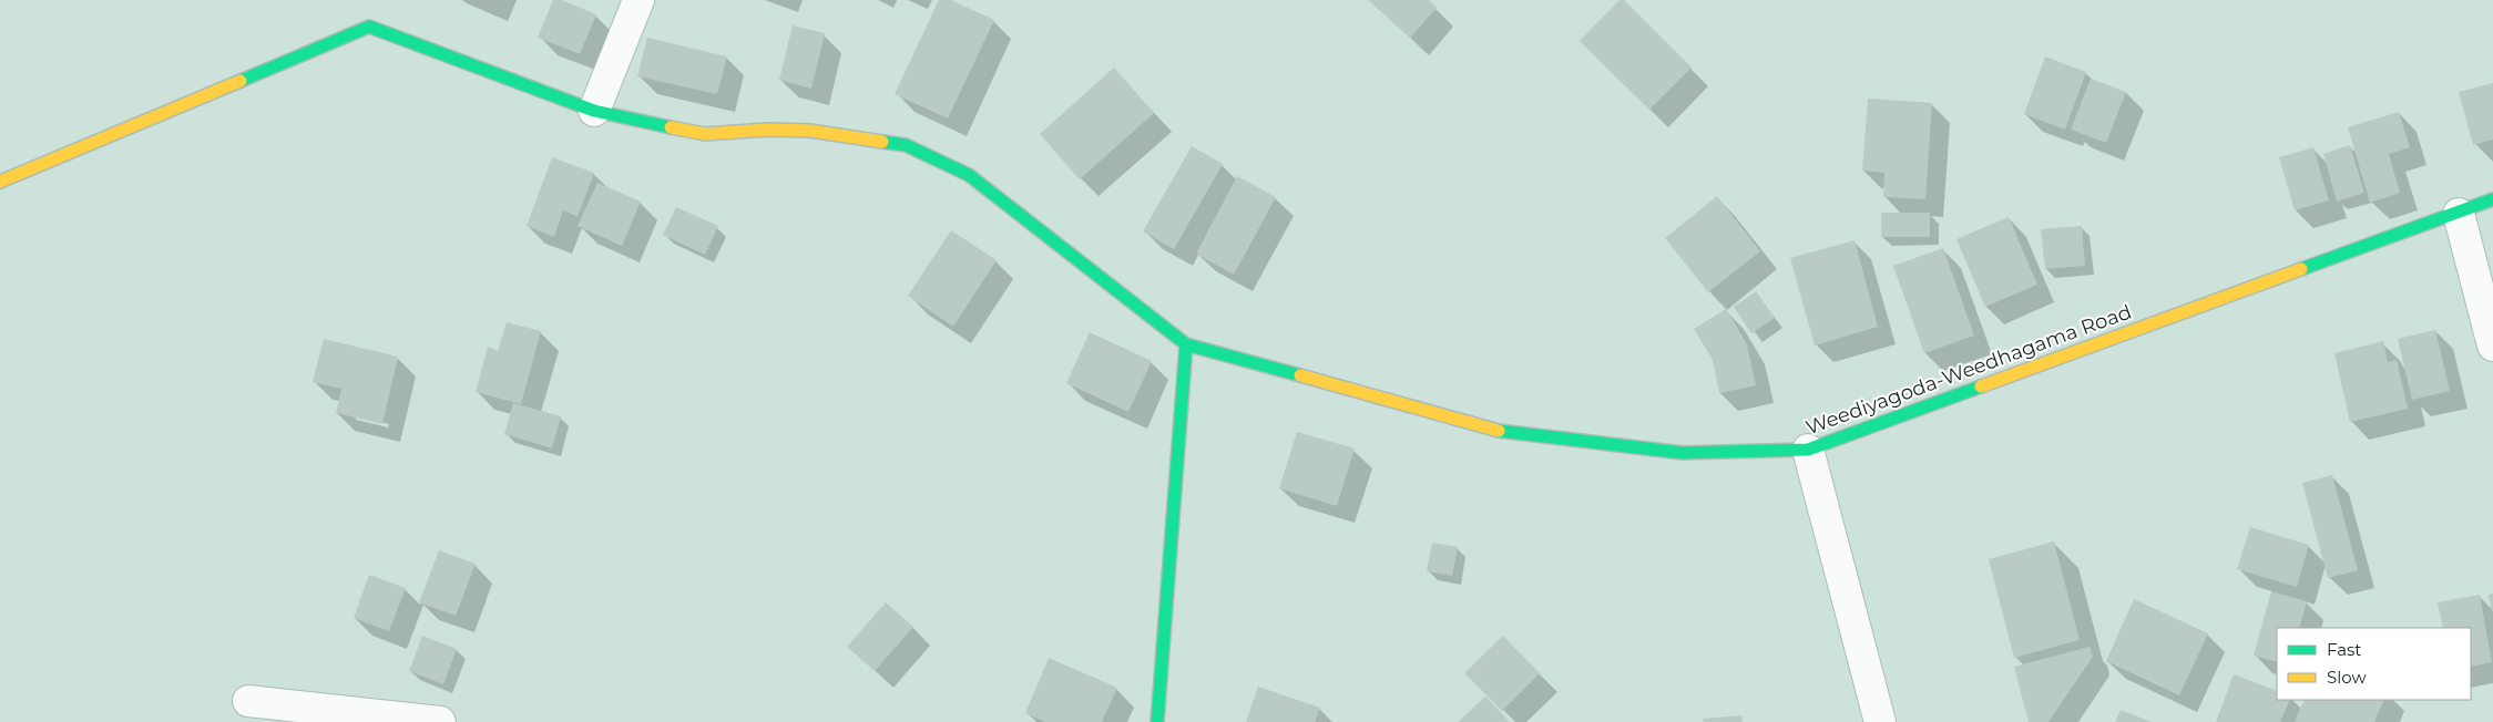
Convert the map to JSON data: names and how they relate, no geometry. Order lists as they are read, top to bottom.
{
  "streets": {
    "street": ["Weediyagoda-Weedhagama Road"]
  },
  "legend": ["Fast", "Slow"]
}
